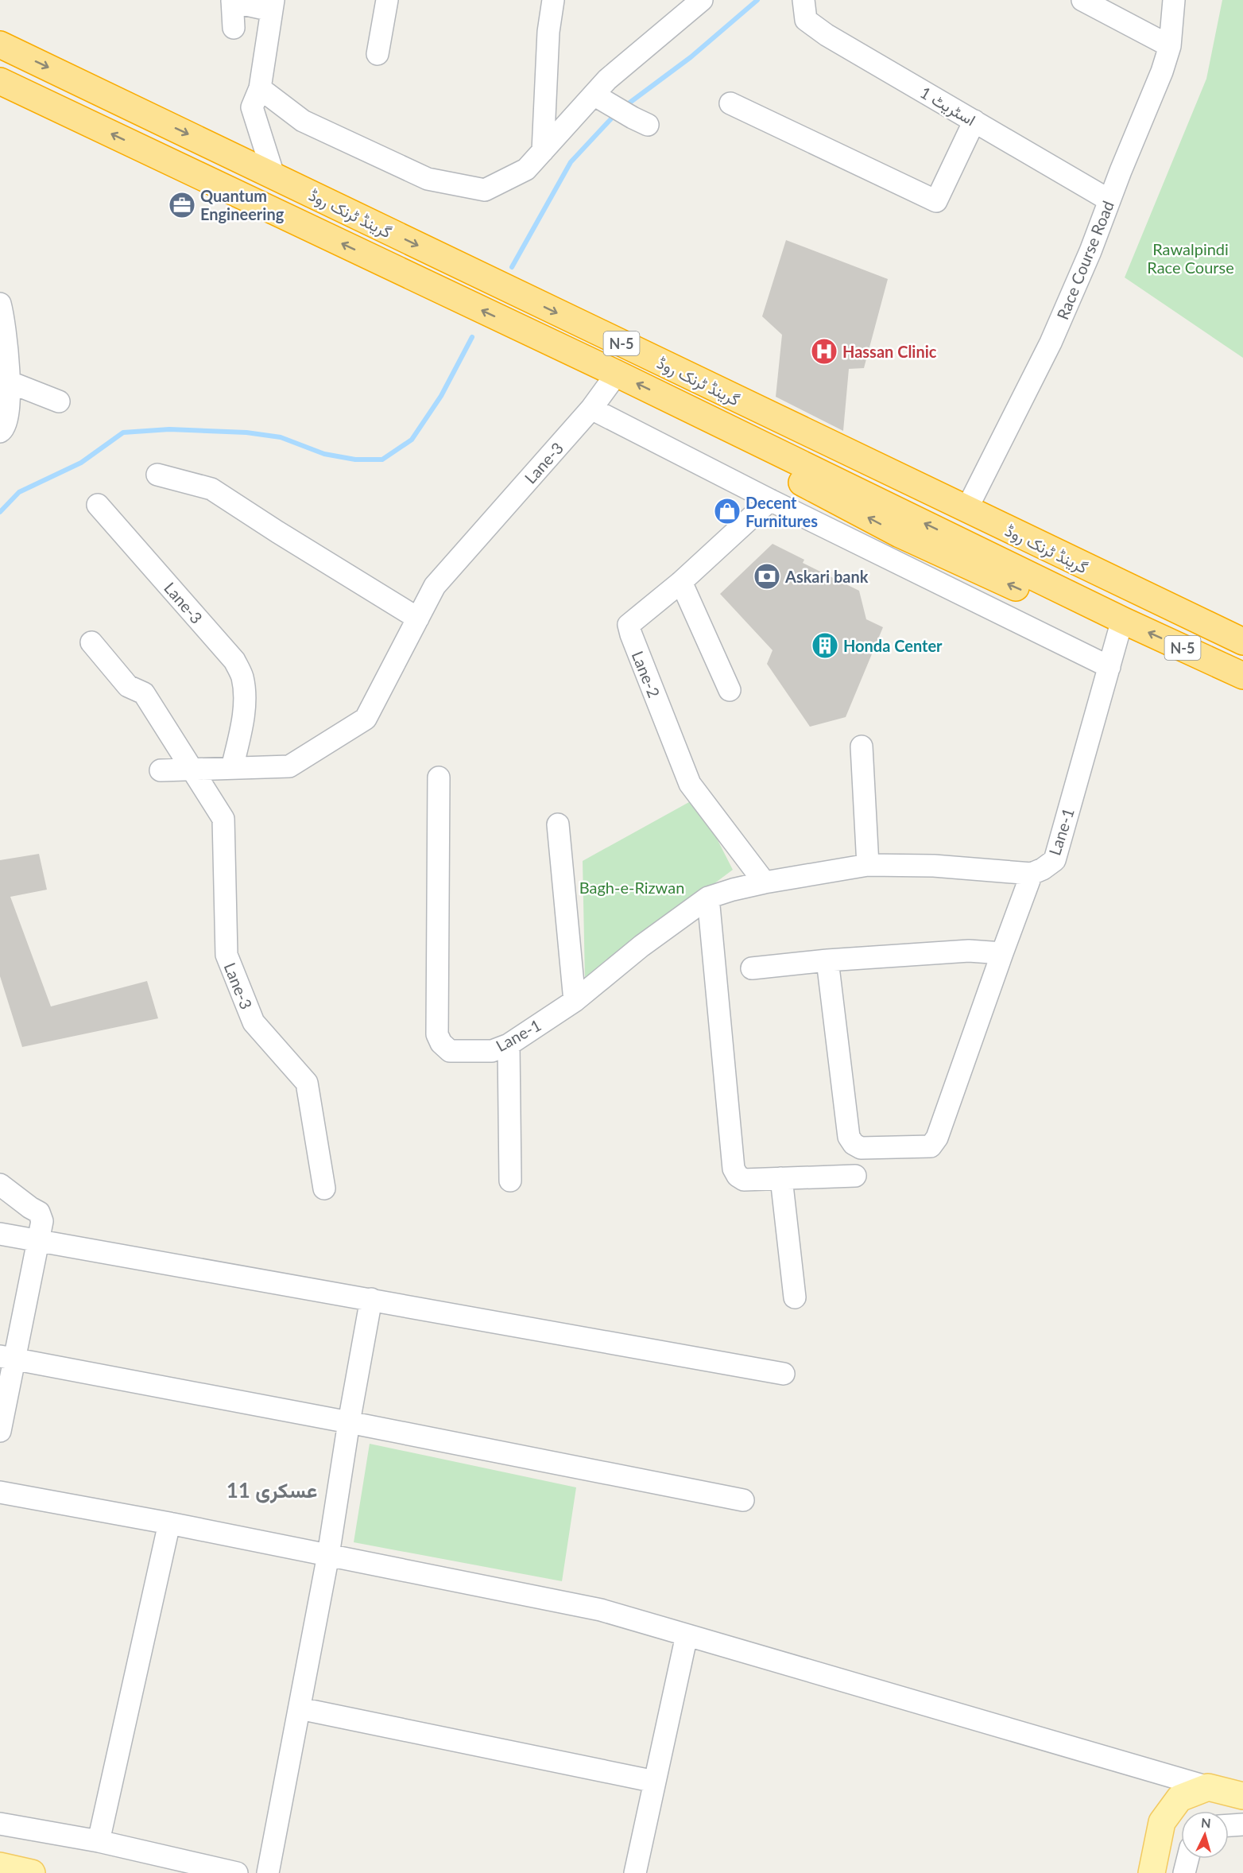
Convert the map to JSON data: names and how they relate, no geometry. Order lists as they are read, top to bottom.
{
  "streets": {
    "highway": ["گرینڈ ٹرنک روڈ", "N-5"],
    "street": [
      "اسٹریٹ 1",
      "Race Course Road",
      "Lane-3",
      "Lane-2",
      "Lane-1"
    ]
  },
  "crossings": [
    ["اسٹریٹ 1", "Race Course Road"],
    ["گرینڈ ٹرنک روڈ", "Race Course Road"],
    ["گرینڈ ٹرنک روڈ", "Lane-3"],
    ["گرینڈ ٹرنک روڈ", "Lane-1"],
    ["Lane-2", "Lane-1"]
  ],
  "districts": ["عسکری 11"],
  "parks": ["Rawalpindi Race Course", "Bagh-e-Rizwan"],
  "places": {
    "office": ["Quantum Engineering"],
    "hospital": ["Hassan Clinic"],
    "shop": ["Decent Furnitures"],
    "bank": ["Askari bank"],
    "building": ["Honda Center"]
  },
  "north": "top"
}
